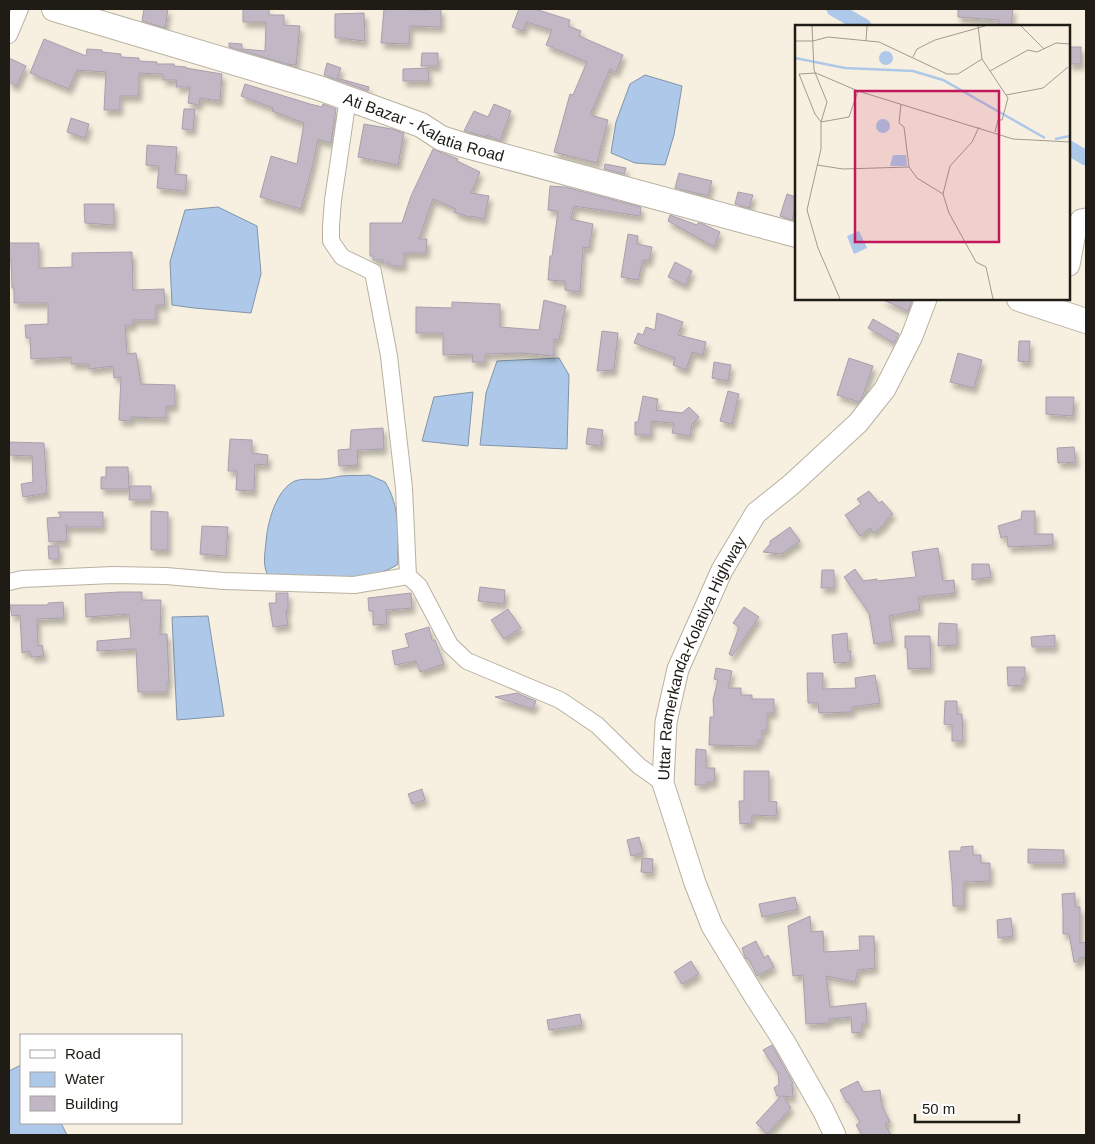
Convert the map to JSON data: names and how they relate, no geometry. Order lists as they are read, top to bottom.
{
  "streets": {
    "main road": ["Ati Bazar - Kalatia Road"],
    "street": ["Uttar Ramerkanda-Kolatiya Highway"]
  },
  "legend": ["Road", "Water", "Building"],
  "scale_bar": "50 m"
}
